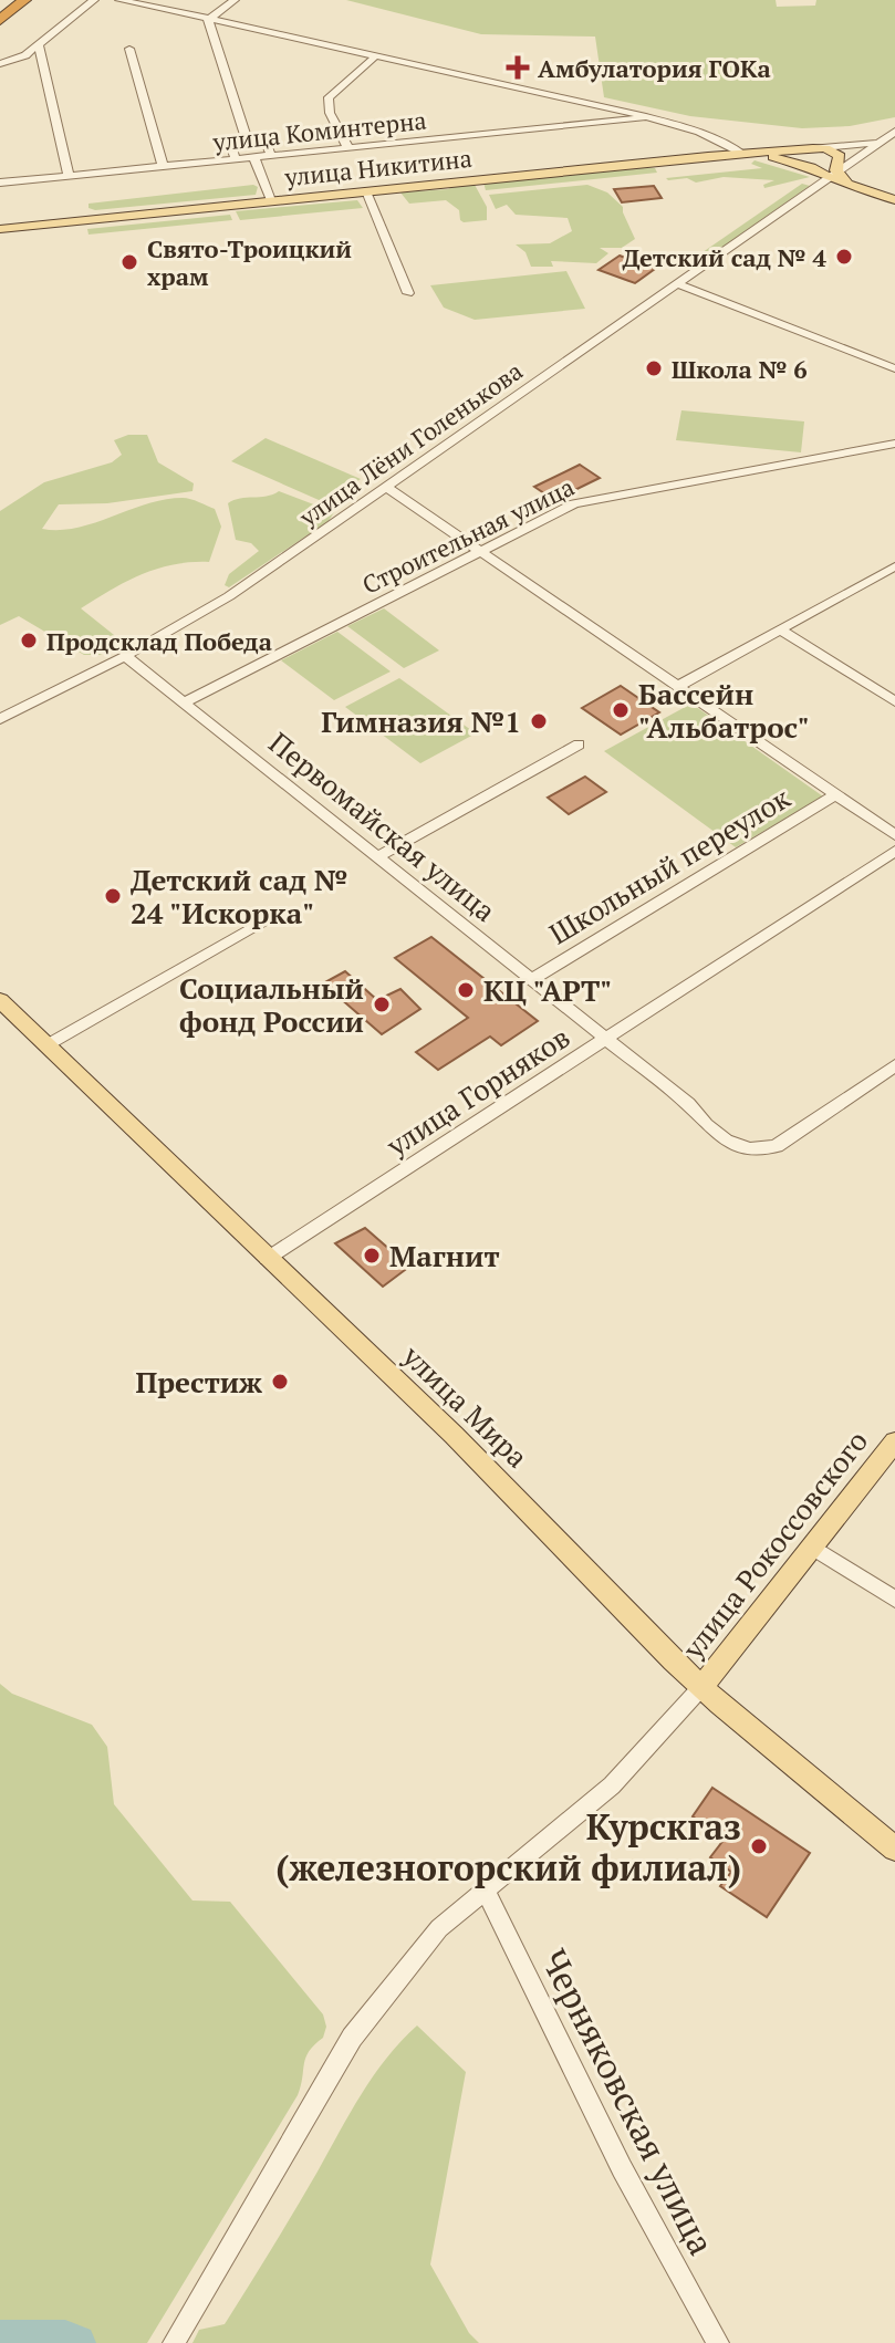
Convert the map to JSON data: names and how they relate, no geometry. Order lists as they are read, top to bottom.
{
  "streets": {
    "main road": ["улица Никитина", "улица Мира", "улица Рокоссовского"],
    "street": [
      "улица Коминтерна",
      "улица Лёни Голенькова",
      "Строительная улица",
      "Первомайская улица",
      "Школьный переулок",
      "улица Горняков",
      "Черняковская улица"
    ]
  },
  "crossings": [
    ["улица Лёни Голенькова", "Первомайская улица"],
    ["Строительная улица", "Первомайская улица"],
    ["Первомайская улица", "Школьный переулок"],
    ["Первомайская улица", "улица Горняков"],
    ["улица Горняков", "улица Мира"],
    ["улица Мира", "улица Рокоссовского"]
  ],
  "places": {
    "health": ["Амбулатория ГОКа"],
    "other": [
      "Детский сад № 4",
      "Свято-Троицкий храм",
      "Школа № 6",
      "Продсклад Победа",
      "Бассейн \"Альбатрос\"",
      "Гимназия №1",
      "Детский сад № 24 \"Искорка\"",
      "КЦ \"АРТ\"",
      "Социальный фонд России",
      "Магнит",
      "Престиж",
      "Курскгаз (железногорский филиал)"
    ]
  }
}
